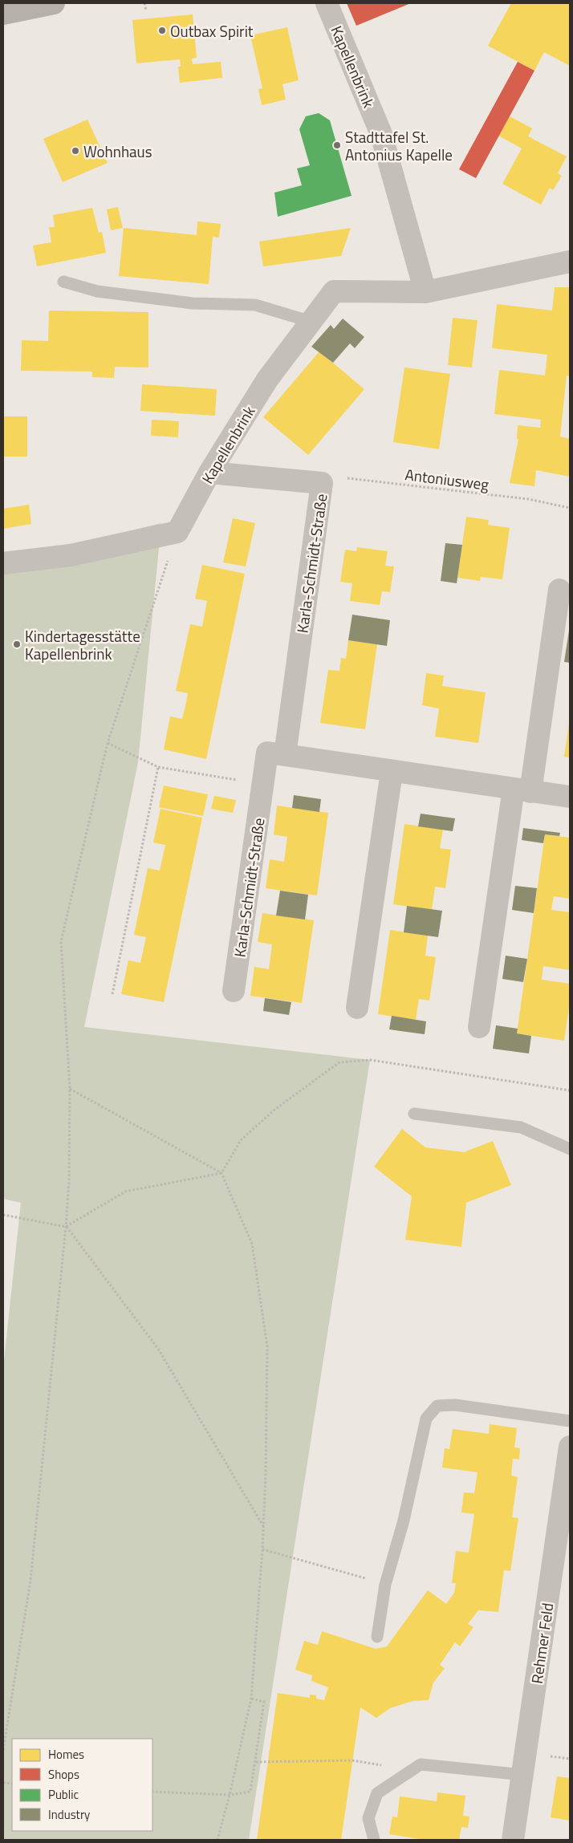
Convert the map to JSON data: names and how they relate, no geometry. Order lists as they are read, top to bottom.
{
  "streets": {
    "street": ["Kapellenbrink", "Karla-Schmidt-Straße", "Rehmer Feld"],
    "path": ["Antoniusweg"]
  },
  "crossings": [
    ["Kapellenbrink", "Karla-Schmidt-Straße"],
    ["Antoniusweg", "Karla-Schmidt-Straße"]
  ],
  "places": [
    "Outbax Spirit",
    "Stadttafel St. Antonius Kapelle",
    "Wohnhaus",
    "Kindertagesstätte Kapellenbrink"
  ],
  "legend": [
    "Homes",
    "Shops",
    "Public",
    "Industry"
  ]
}
